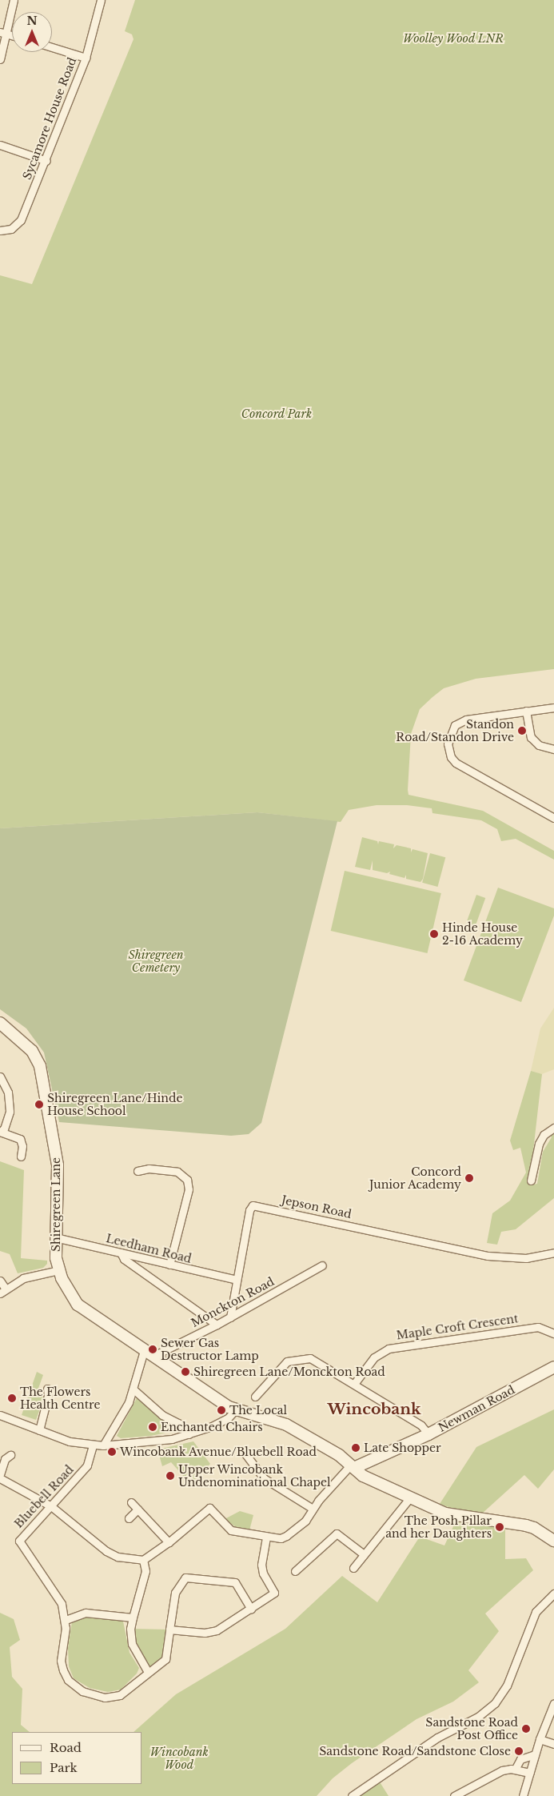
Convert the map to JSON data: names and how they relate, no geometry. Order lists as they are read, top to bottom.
{
  "streets": {
    "street": [
      "Sycamore House Road",
      "Shiregreen Lane",
      "Jepson Road",
      "Leedham Road",
      "Monckton Road",
      "Maple Croft Crescent",
      "Newman Road",
      "Bluebell Road"
    ]
  },
  "crossings": [
    ["Shiregreen Lane", "Leedham Road"],
    ["Shiregreen Lane", "Monckton Road"],
    ["Shiregreen Lane", "Newman Road"],
    ["Jepson Road", "Leedham Road"],
    ["Jepson Road", "Monckton Road"]
  ],
  "districts": ["Wincobank"],
  "parks": [
    "Woolley Wood LNR",
    "Concord Park",
    "Shiregreen Cemetery",
    "Wincobank Wood"
  ],
  "places": [
    "Standon Road/Standon Drive",
    "Hinde House 2-16 Academy",
    "Shiregreen Lane/Hinde House School",
    "Concord Junior Academy",
    "Sewer Gas Destructor Lamp",
    "Shiregreen Lane/Monckton Road",
    "The Flowers Health Centre",
    "The Local",
    "Enchanted Chairs",
    "Late Shopper",
    "Wincobank Avenue/Bluebell Road",
    "Upper Wincobank Undenominational Chapel",
    "The Posh Pillar and her Daughters",
    "Sandstone Road Post Office",
    "Sandstone Road/Sandstone Close"
  ],
  "legend": ["Road", "Park"],
  "north": "top"
}
